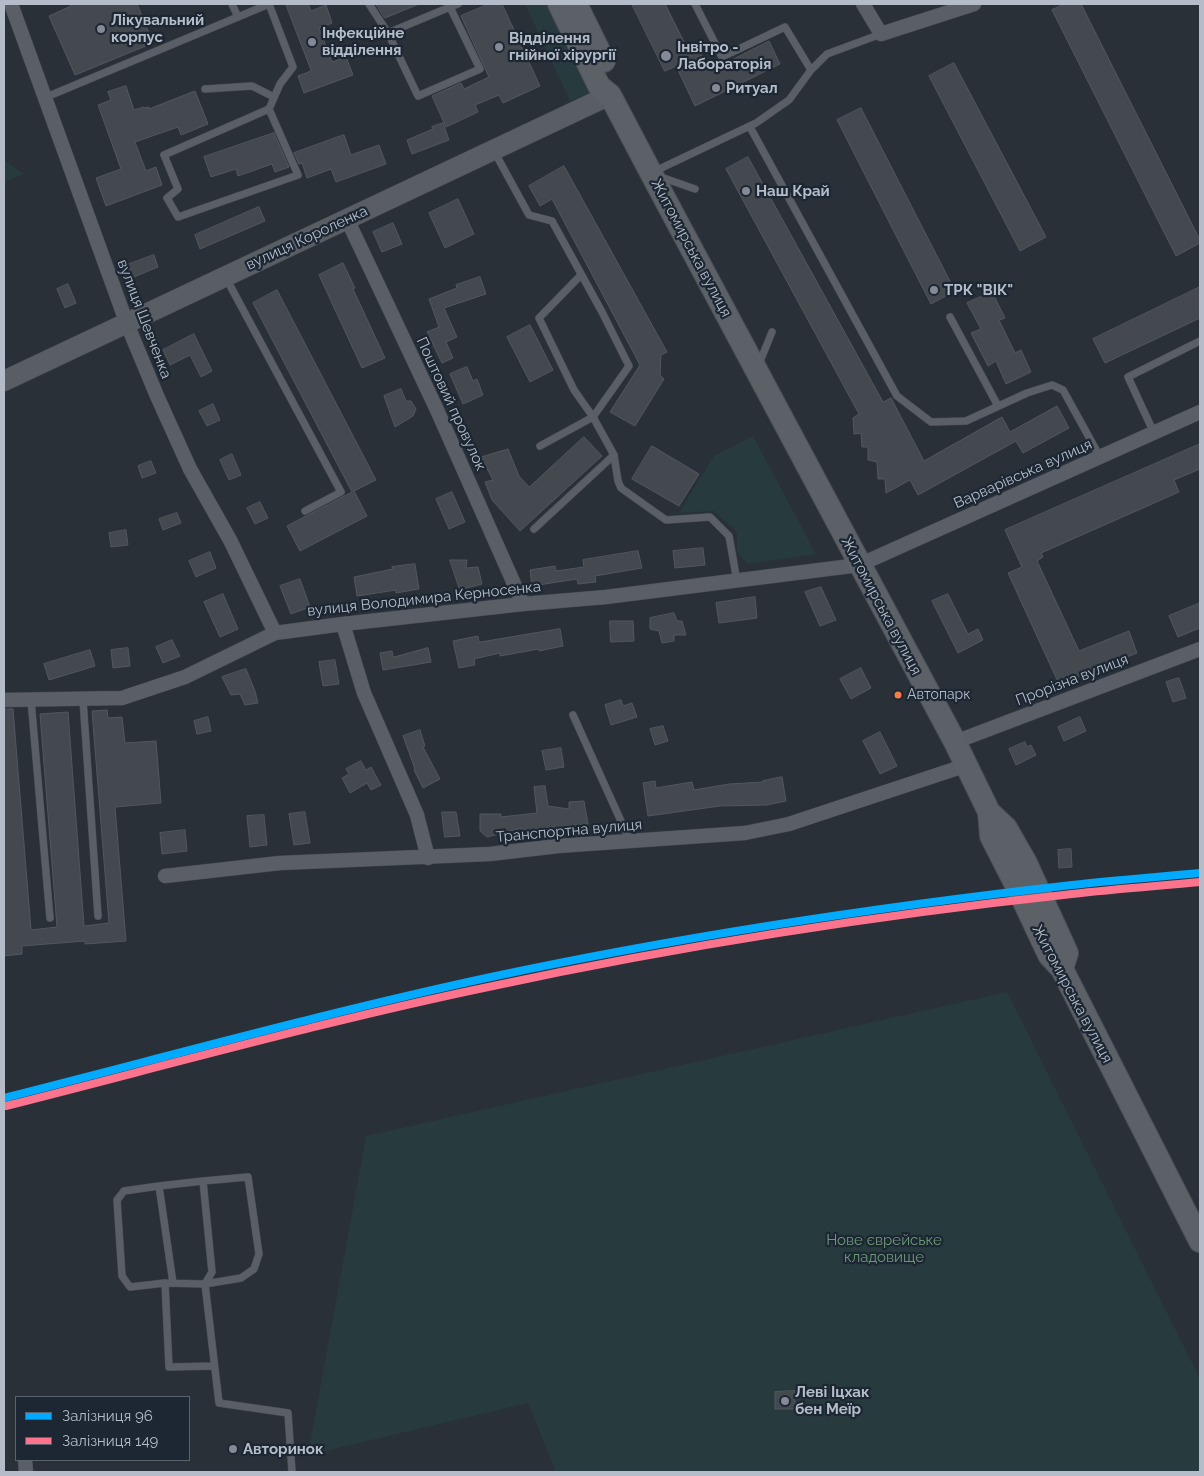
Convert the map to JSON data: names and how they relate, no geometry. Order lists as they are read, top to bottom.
{
  "streets": {
    "main road": ["вулиця Короленка", "Житомирська вулиця"],
    "street": [
      "вулиця Шевченка",
      "Поштовий провулок",
      "Варварівська вулиця",
      "вулиця Володимира Керносенка",
      "Прорізна вулиця",
      "Транспортна вулиця"
    ]
  },
  "crossings": [
    ["вулиця Короленка", "Житомирська вулиця"],
    ["вулиця Короленка", "вулиця Шевченка"],
    ["вулиця Короленка", "Поштовий провулок"],
    ["Житомирська вулиця", "Варварівська вулиця"],
    ["Житомирська вулиця", "вулиця Володимира Керносенка"],
    ["Житомирська вулиця", "Прорізна вулиця"],
    ["Житомирська вулиця", "Транспортна вулиця"],
    ["вулиця Шевченка", "вулиця Володимира Керносенка"],
    ["Поштовий провулок", "вулиця Володимира Керносенка"],
    ["Варварівська вулиця", "вулиця Володимира Керносенка"]
  ],
  "parks": ["Нове єврейське кладовище"],
  "places": [
    "Лікувальний корпус",
    "Інфекційне відділення",
    "Відділення гнійної хірургії",
    "Інвітро - Лабораторія",
    "Ритуал",
    "Наш Край",
    "ТРК \"ВІК\"",
    "Автопарк",
    "Леві Іцхак бен Меїр",
    "Авторинок"
  ],
  "lines": ["rail line 96", "rail line 149"],
  "legend": ["Залізниця 96", "Залізниця 149"]
}
